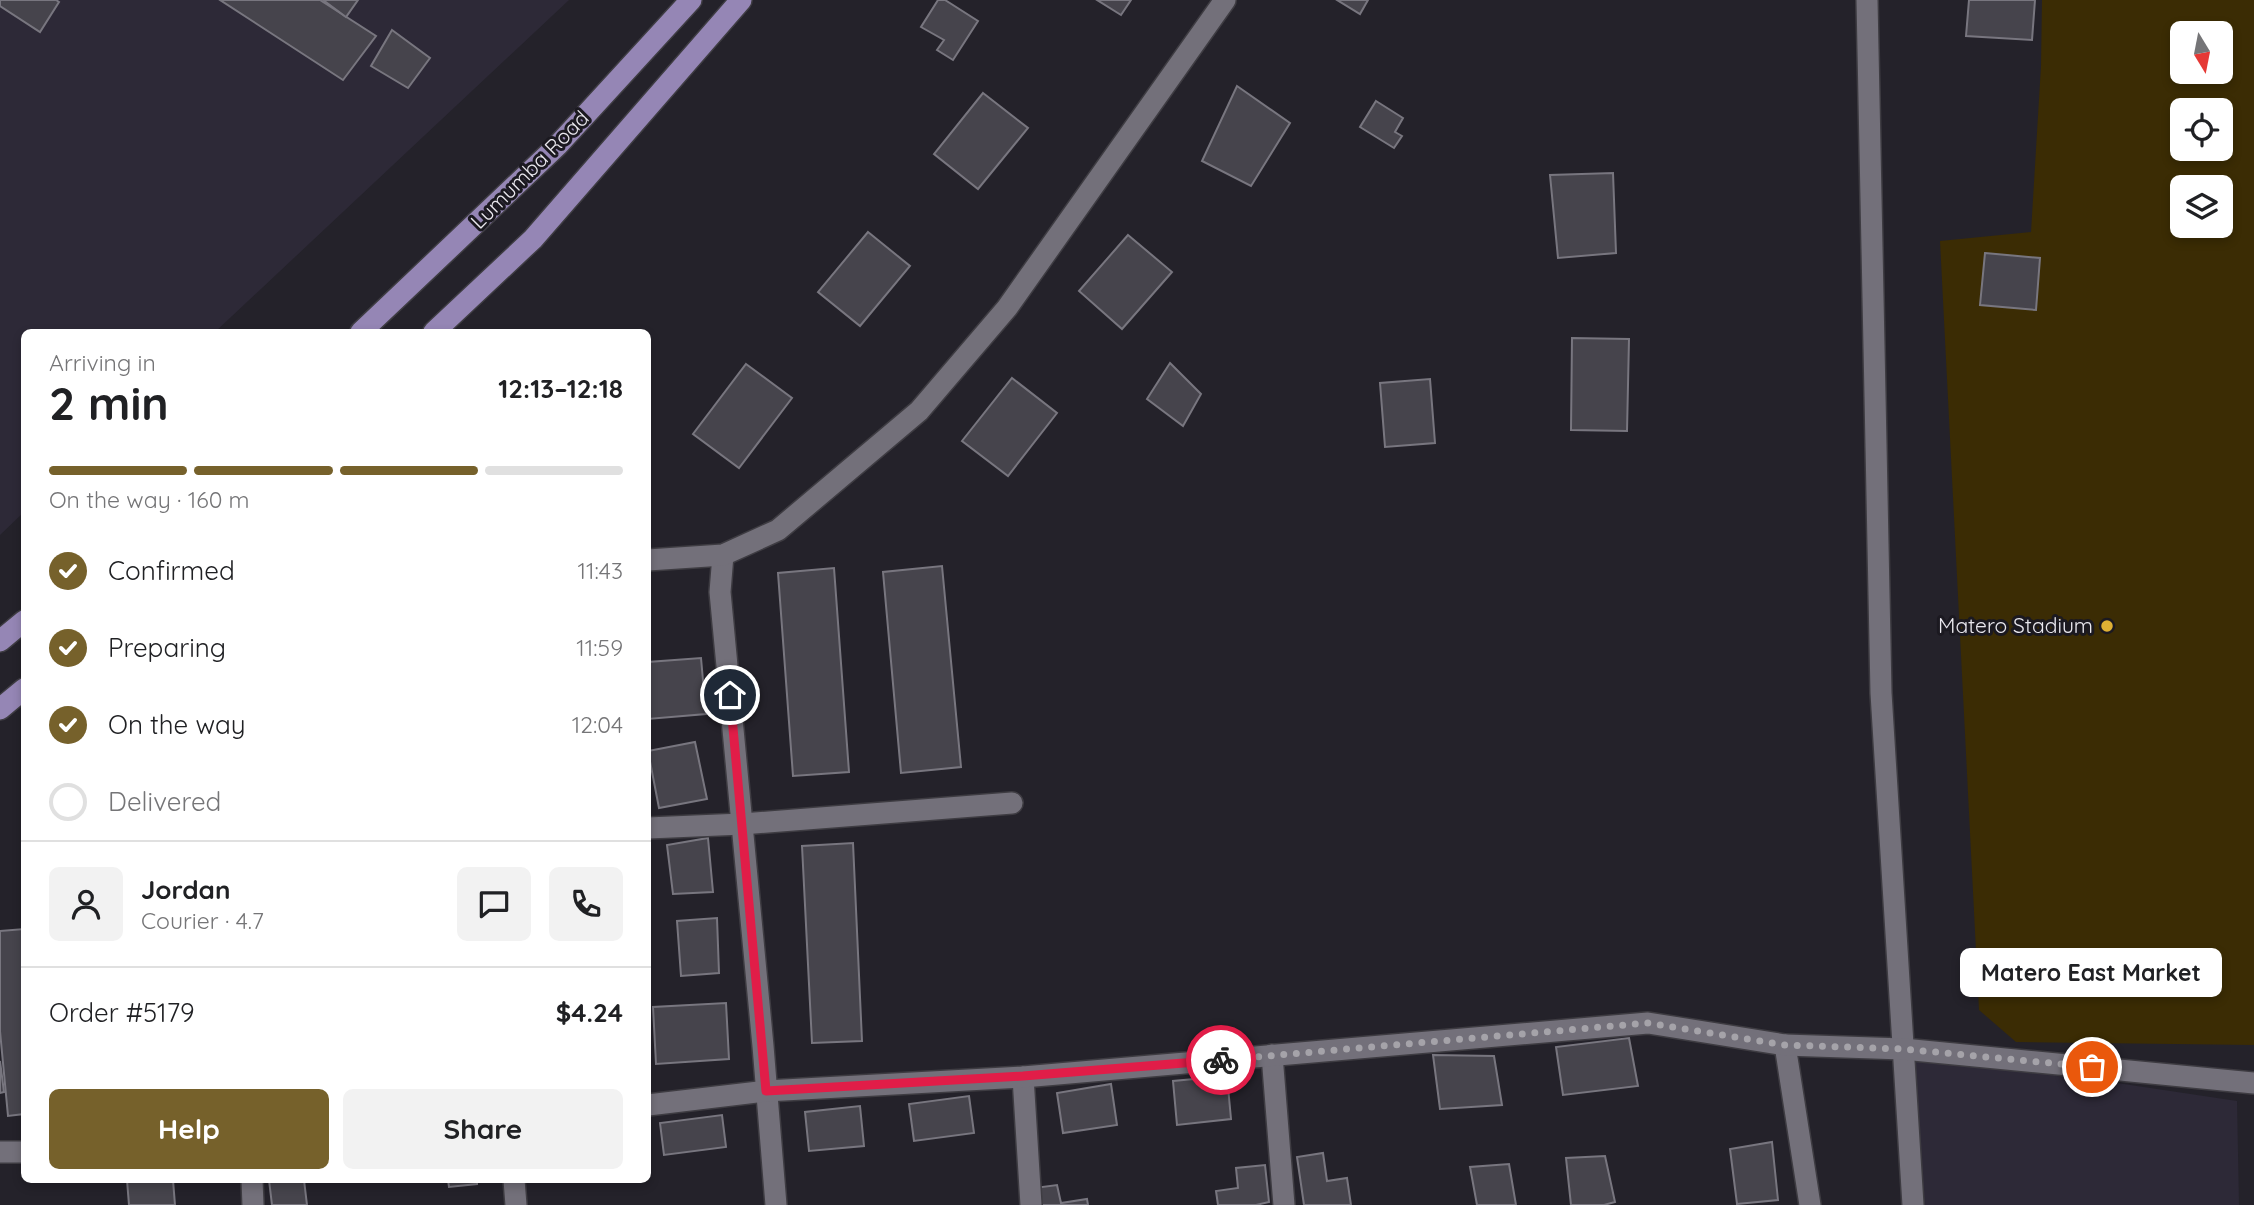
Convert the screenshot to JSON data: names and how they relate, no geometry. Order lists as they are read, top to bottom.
{
  "streets": {
    "main road": ["Lumumba Road"]
  },
  "places": ["Matero Stadium", "Matero East Market"],
  "north": "bottom",
  "page": {
    "heading": ["2 min", "Arriving in", "12:13–12:18"],
    "panel": [
      "Jordan",
      "Courier · 4.7",
      "Order #5179",
      "$4.24"
    ],
    "bar": "On the way · 160 m",
    "list": [
      ["Confirmed", "11:43"],
      ["Preparing", "11:59"],
      ["On the way", "12:04"],
      "Delivered"
    ],
    "bubble": "Matero East Market",
    "buttons": ["Help", "Share"]
  }
}
